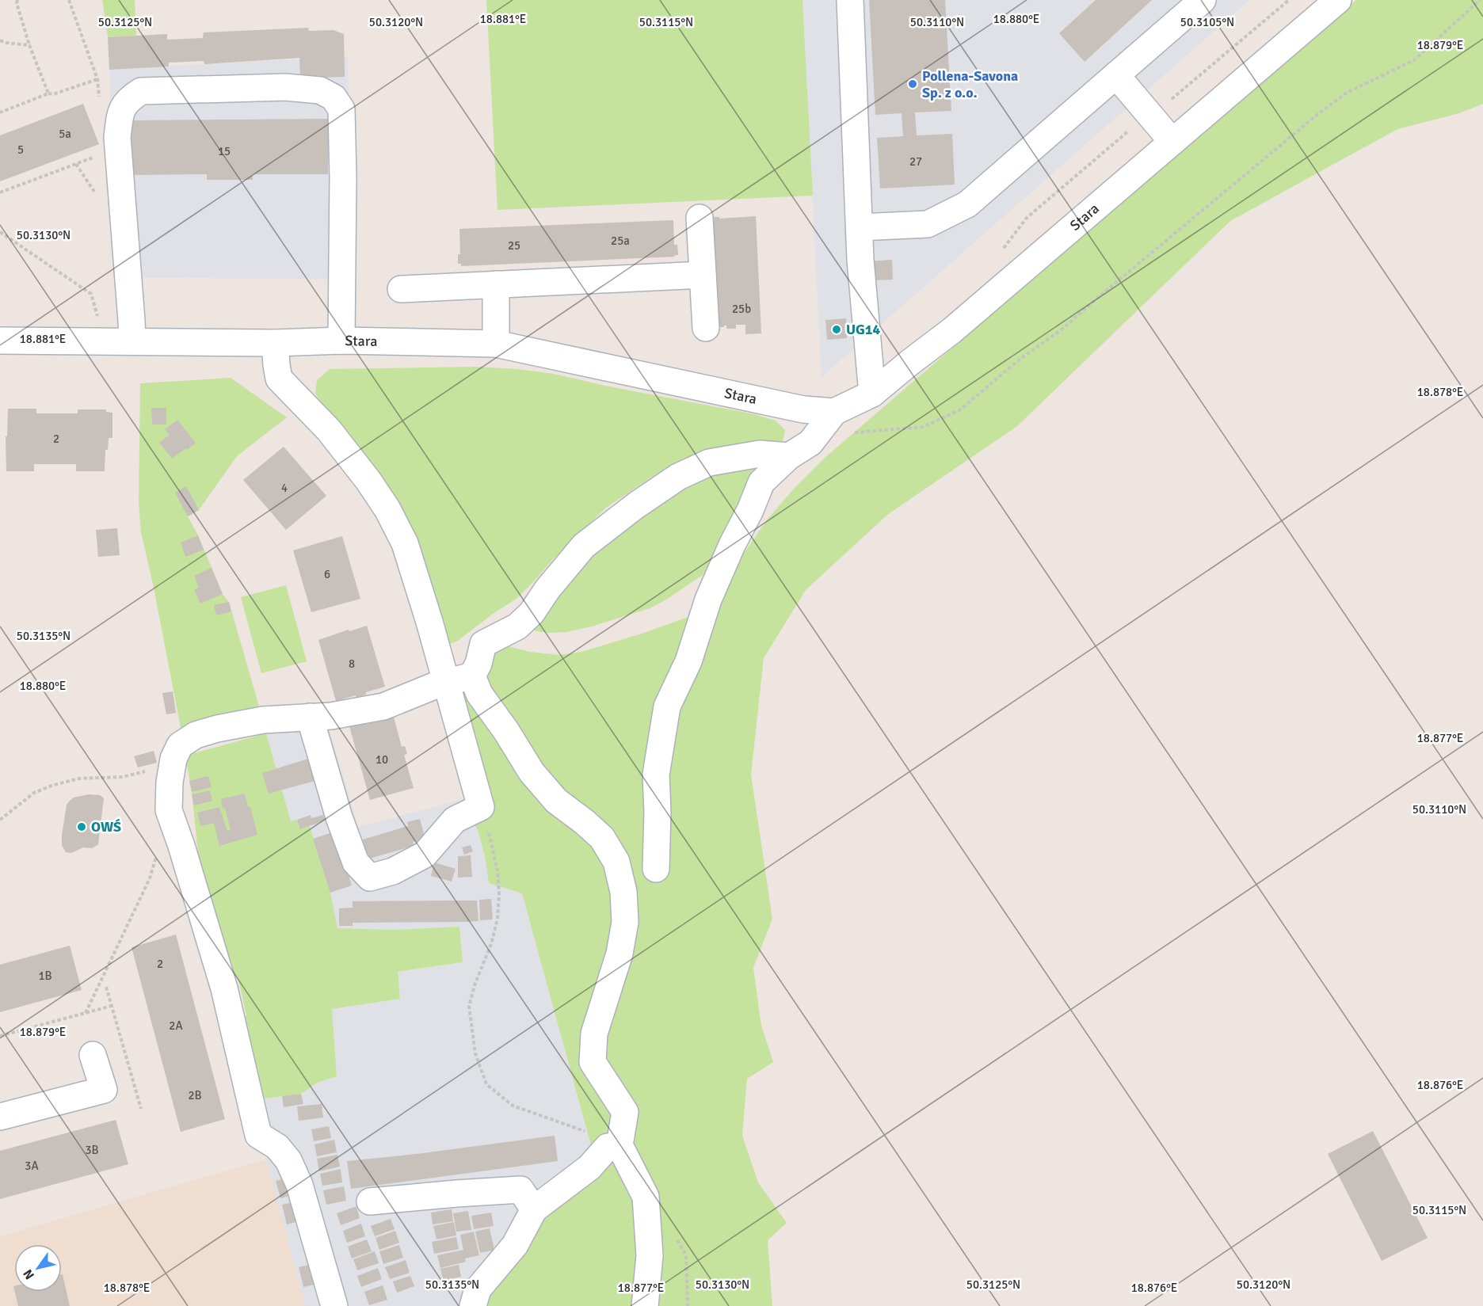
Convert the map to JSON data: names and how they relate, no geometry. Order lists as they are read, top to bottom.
{
  "streets": {
    "street": ["Stara"]
  },
  "places": ["Pollena-Savona Sp. z o.o.", "UG14", "OWŚ"],
  "house_numbers": [
    "5a",
    "5",
    "15",
    "27",
    "25a",
    "25",
    "25b",
    "2",
    "4",
    "6",
    "8",
    "10",
    "2",
    "1B",
    "2A",
    "2B",
    "3B",
    "3A"
  ],
  "north": "bottom left",
  "coordinates": [
    "18.881°E",
    "18.880°E",
    "50.3125°N",
    "50.3120°N",
    "50.3115°N",
    "50.3110°N",
    "50.3105°N",
    "18.879°E",
    "50.3130°N",
    "18.878°E",
    "50.3135°N",
    "18.877°E",
    "18.876°E"
  ]
}
